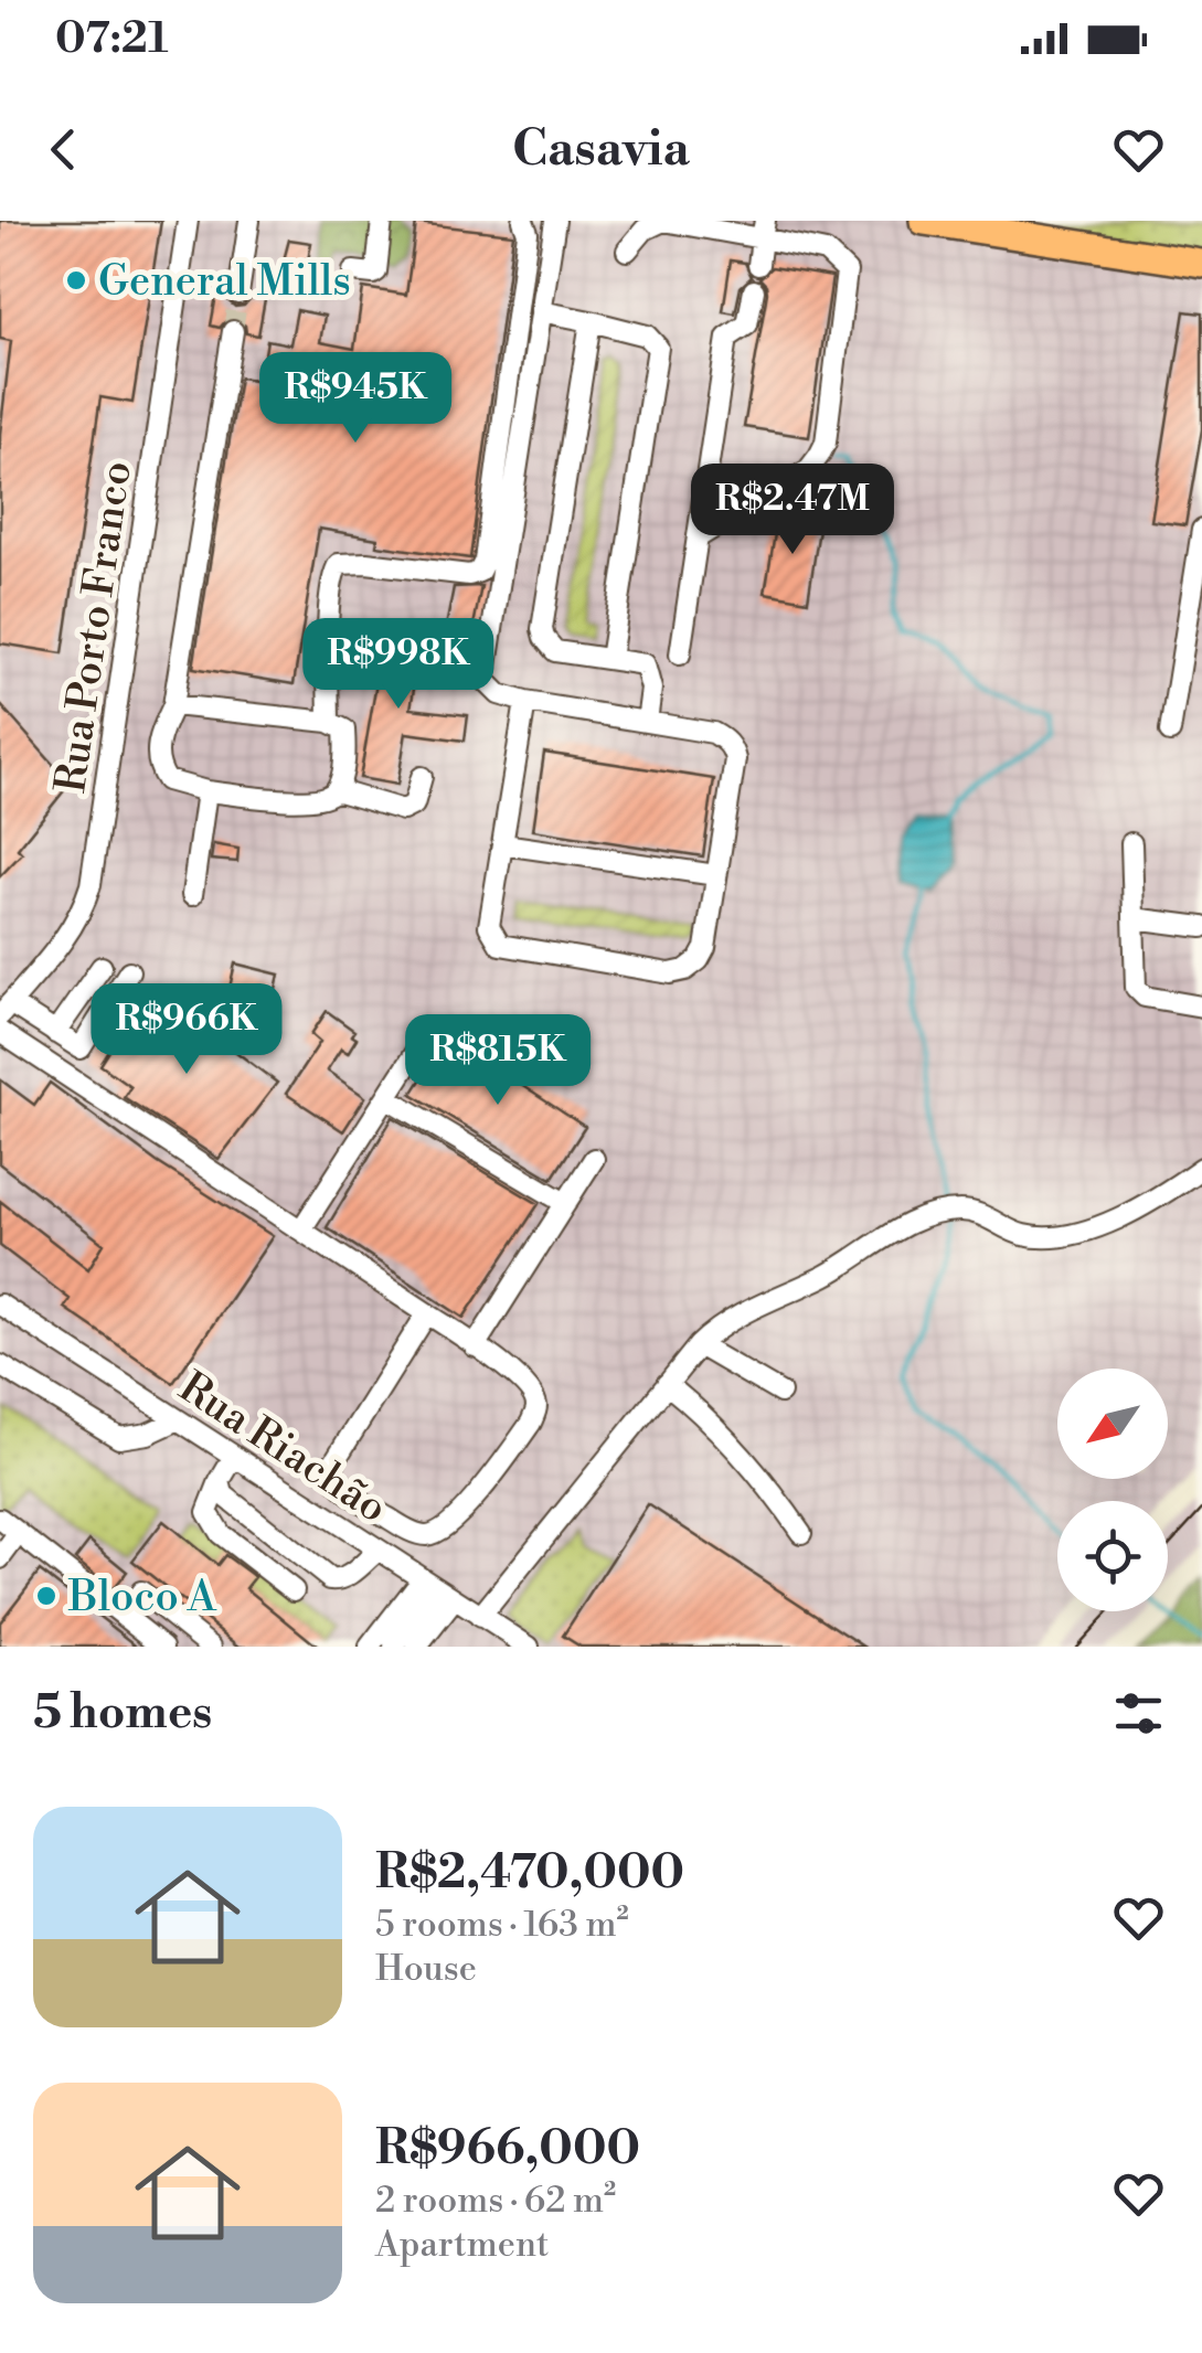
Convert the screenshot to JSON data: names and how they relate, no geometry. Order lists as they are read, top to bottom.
{
  "streets": {
    "street": ["Rua Porto Franco", "Rua Riachão"]
  },
  "places": ["General Mills", "Bloco A"],
  "north": "bottom left",
  "page": {
    "status": "07:21",
    "header": "Casavia",
    "price": [
      "R$945K",
      "R$2.47M",
      "R$998K",
      "R$966K",
      "R$815K"
    ],
    "heading": "5 homes",
    "list": [
      {
        "name": "R$2,470,000",
        "note": "5 rooms · 163 m² · House"
      },
      {
        "name": "R$966,000",
        "note": "2 rooms · 62 m² · Apartment"
      }
    ]
  }
}
